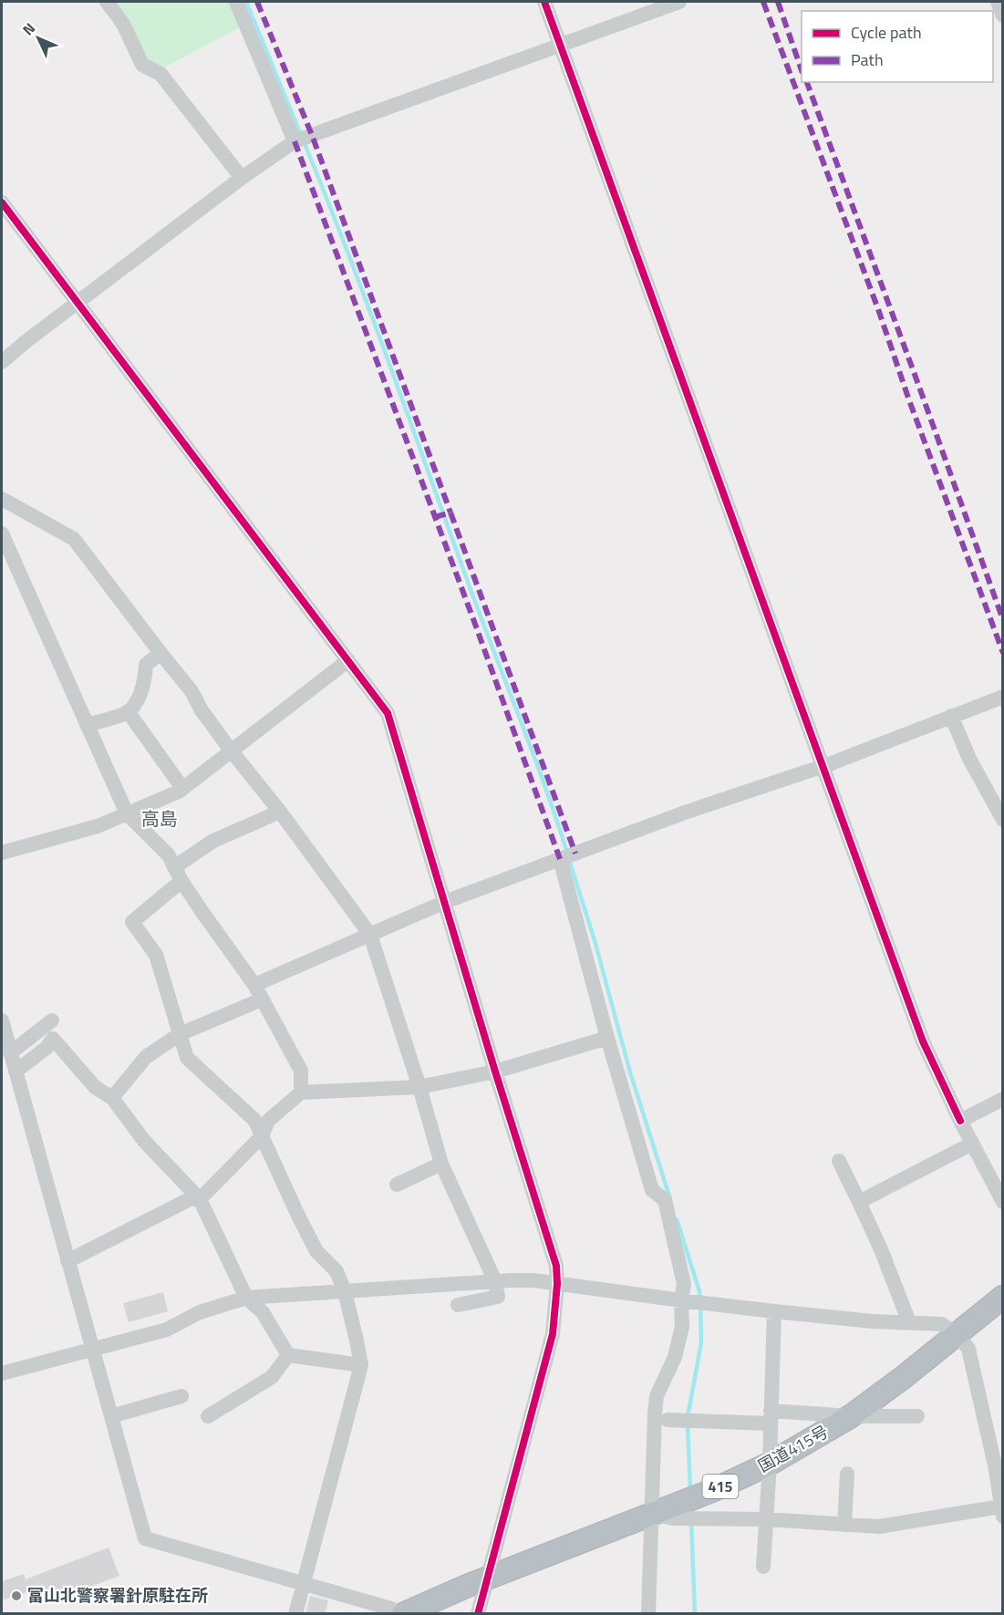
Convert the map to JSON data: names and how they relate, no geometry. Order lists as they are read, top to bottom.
{
  "streets": {
    "highway": ["国道415号", "415"]
  },
  "districts": ["高島"],
  "places": ["富山北警察署針原駐在所"],
  "legend": ["Cycle path", "Path"],
  "north": "top left"
}
